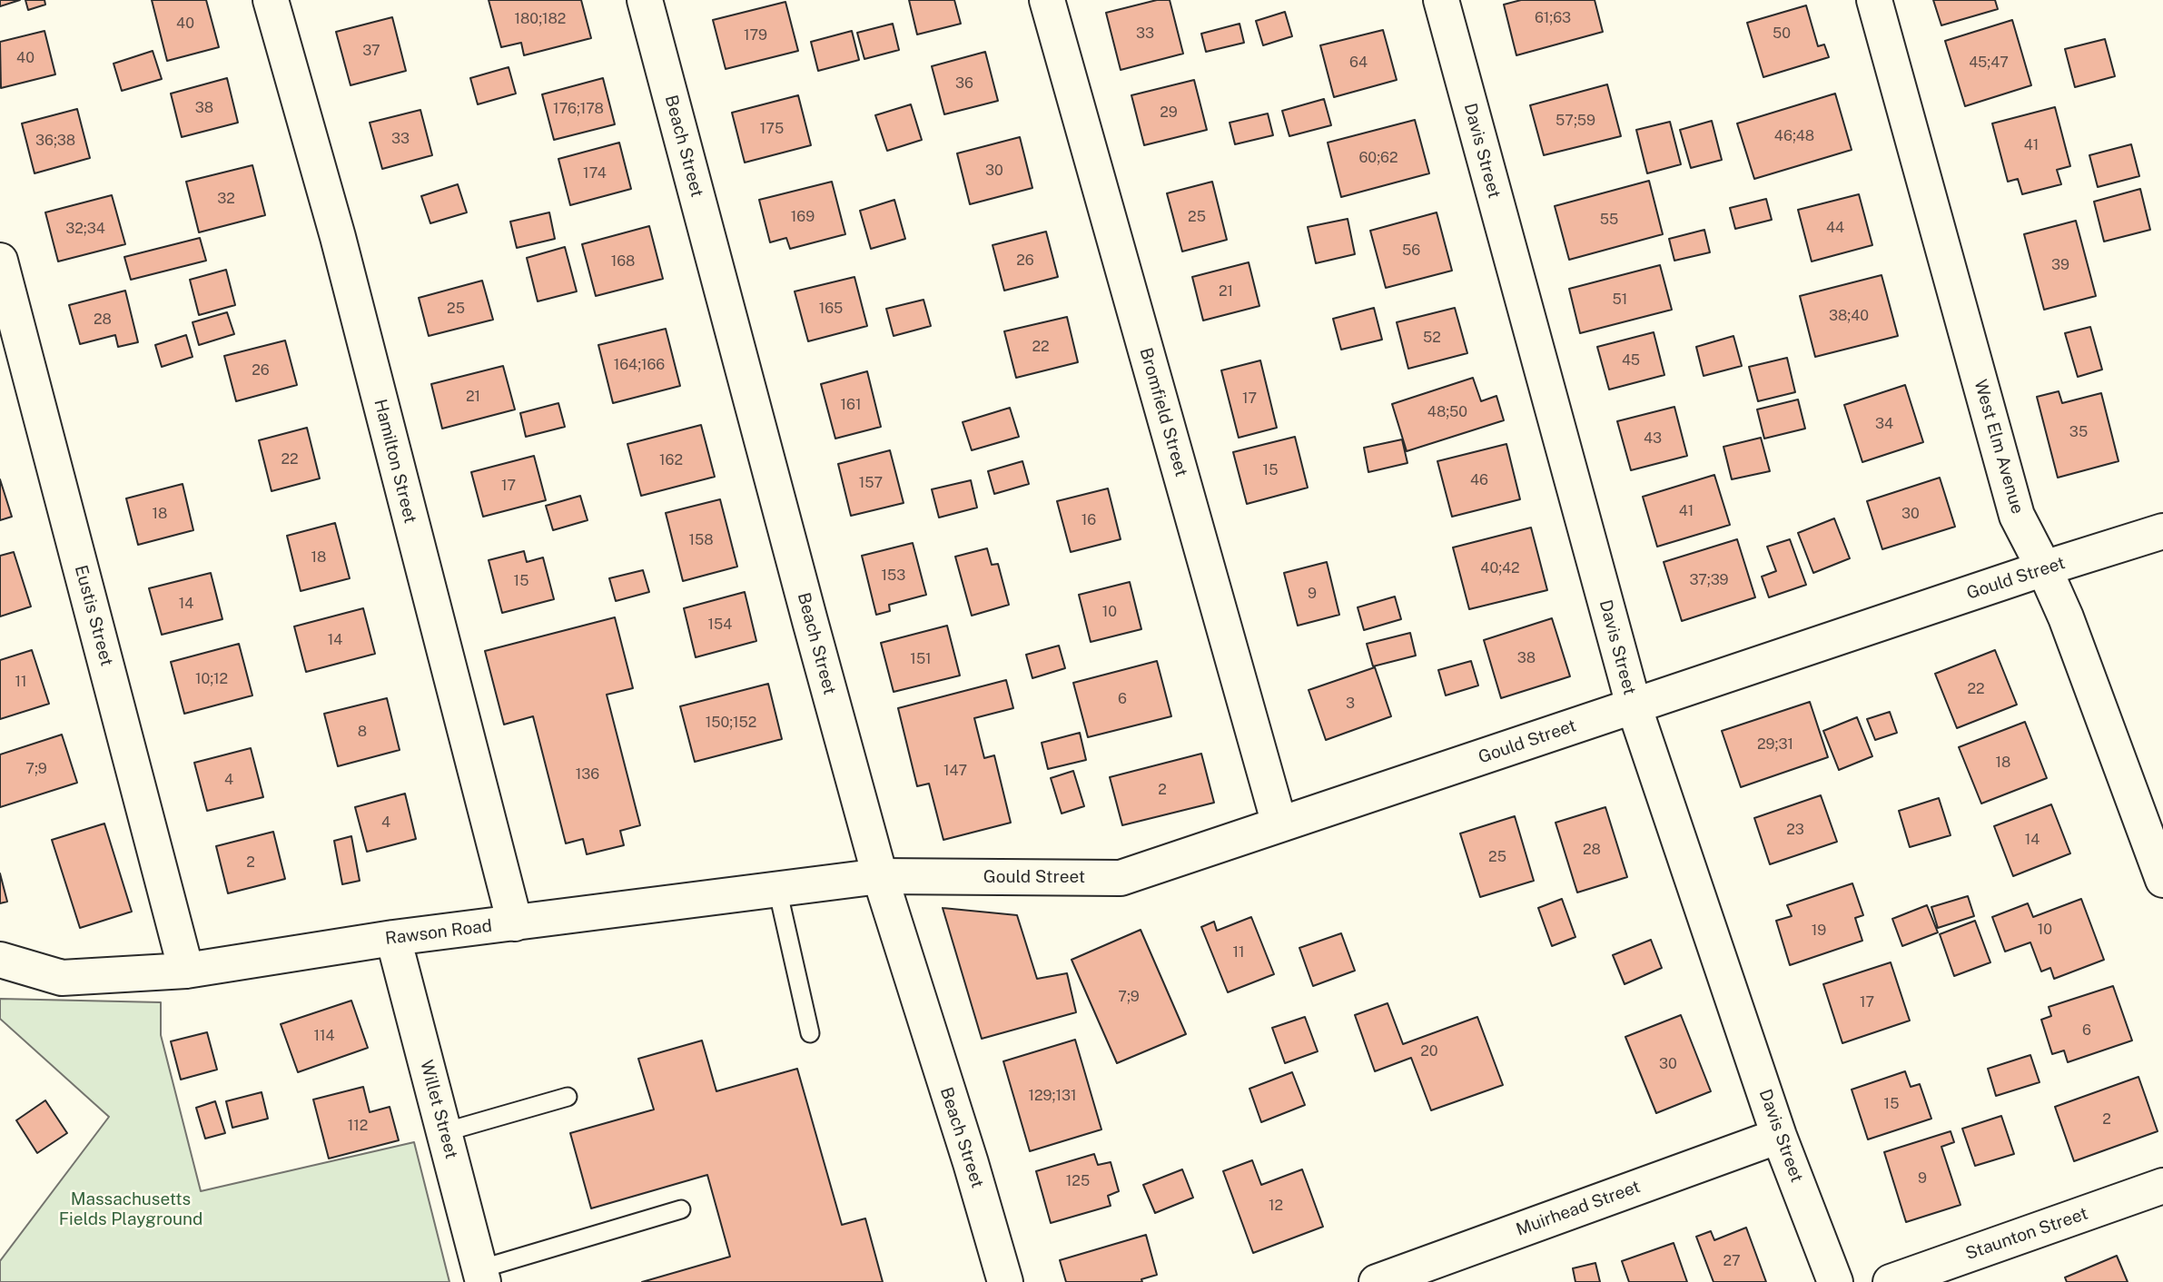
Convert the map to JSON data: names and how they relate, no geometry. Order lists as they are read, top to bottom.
{
  "streets": {
    "street": [
      "Beach Street",
      "Davis Street",
      "Bromfield Street",
      "West Elm Avenue",
      "Hamilton Street",
      "Gould Street",
      "Eustis Street",
      "Rawson Road",
      "Willet Street",
      "Muirhead Street",
      "Staunton Street"
    ]
  },
  "crossings": [
    ["Beach Street", "Gould Street"],
    ["Beach Street", "Rawson Road"],
    ["Davis Street", "Gould Street"],
    ["Davis Street", "Muirhead Street"],
    ["Bromfield Street", "Gould Street"],
    ["West Elm Avenue", "Gould Street"],
    ["Hamilton Street", "Rawson Road"],
    ["Gould Street", "Rawson Road"],
    ["Eustis Street", "Rawson Road"],
    ["Rawson Road", "Willet Street"]
  ],
  "parks": ["Massachusetts Fields Playground"],
  "house_numbers": [
    "61;63",
    "180;182",
    "40",
    "33",
    "50",
    "179",
    "37",
    "40",
    "64",
    "45;47",
    "36",
    "38",
    "176;178",
    "29",
    "57;59",
    "175",
    "46;48",
    "33",
    "36;38",
    "41",
    "60;62",
    "30",
    "174",
    "32",
    "169",
    "25",
    "55",
    "44",
    "32;34",
    "56",
    "26",
    "168",
    "39",
    "21",
    "51",
    "25",
    "165",
    "38;40",
    "28",
    "52",
    "22",
    "45",
    "164;166",
    "26",
    "21",
    "17",
    "161",
    "48;50",
    "34",
    "35",
    "43",
    "22",
    "162",
    "15",
    "46",
    "157",
    "17",
    "41",
    "18",
    "30",
    "16",
    "158",
    "18",
    "40;42",
    "153",
    "37;39",
    "15",
    "9",
    "14",
    "10",
    "154",
    "14",
    "38",
    "151",
    "10;12",
    "11",
    "22",
    "6",
    "3",
    "150;152",
    "8",
    "29;31",
    "18",
    "7;9",
    "147",
    "136",
    "4",
    "2",
    "4",
    "23",
    "14",
    "28",
    "25",
    "2",
    "10",
    "19",
    "11",
    "7;9",
    "17",
    "6",
    "114",
    "20",
    "30",
    "129;131",
    "15",
    "2",
    "112",
    "9",
    "125",
    "12",
    "27"
  ]
}
